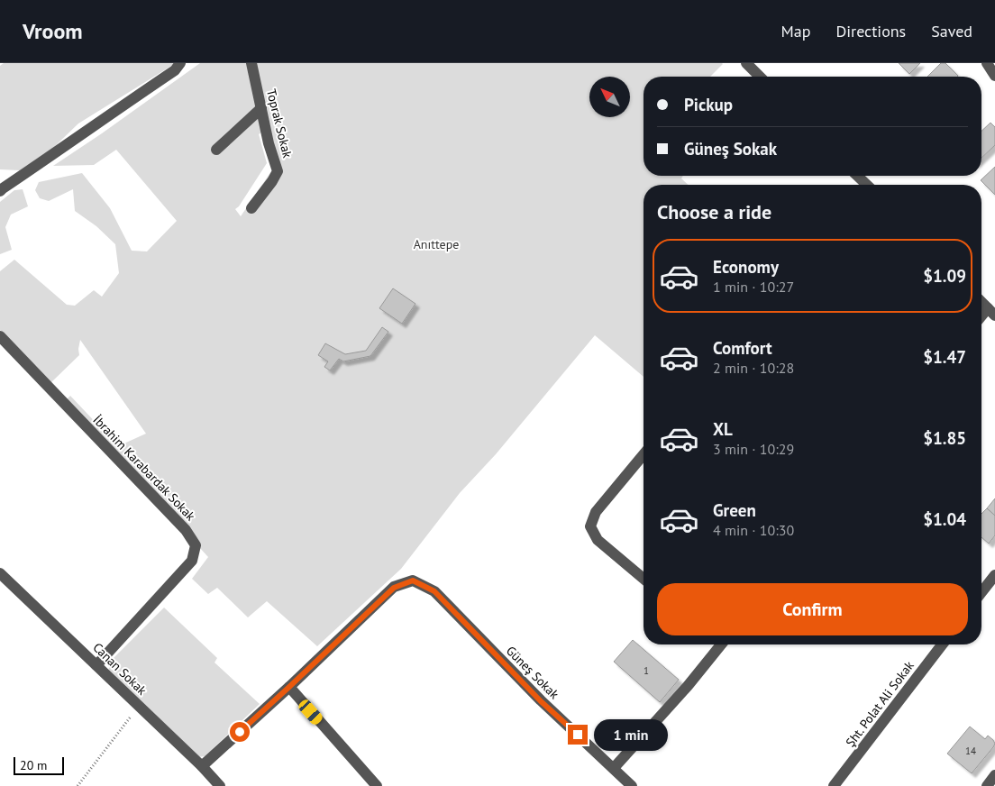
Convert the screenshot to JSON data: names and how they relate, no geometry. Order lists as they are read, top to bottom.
{
  "streets": {
    "street": [
      "Toprak Sokak",
      "İbrahim Karabardak Sokak",
      "Canan Sokak",
      "Güneş Sokak",
      "Şht. Polat Ali Sokak"
    ]
  },
  "crossings": [
    ["İbrahim Karabardak Sokak", "Canan Sokak"]
  ],
  "parks": ["Anıttepe"],
  "house_numbers": ["1", "14"],
  "scale_bar": "20 m",
  "north": "top left",
  "page": {
    "header": "Vroom",
    "nav": ["Map", "Directions", "Saved"],
    "banner": ["Pickup", "Güneş Sokak"],
    "heading": "Choose a ride",
    "list": [
      {
        "name": "Economy",
        "note": "1 min · 10:27",
        "value": "$1.09"
      },
      {
        "name": "Comfort",
        "note": "2 min · 10:28",
        "value": "$1.47"
      },
      {
        "name": "XL",
        "note": "3 min · 10:29",
        "value": "$1.85"
      },
      {
        "name": "Green",
        "note": "4 min · 10:30",
        "value": "$1.04"
      }
    ],
    "buttons": "Confirm",
    "bubble": "1 min",
    "scale": "20 m"
  }
}
